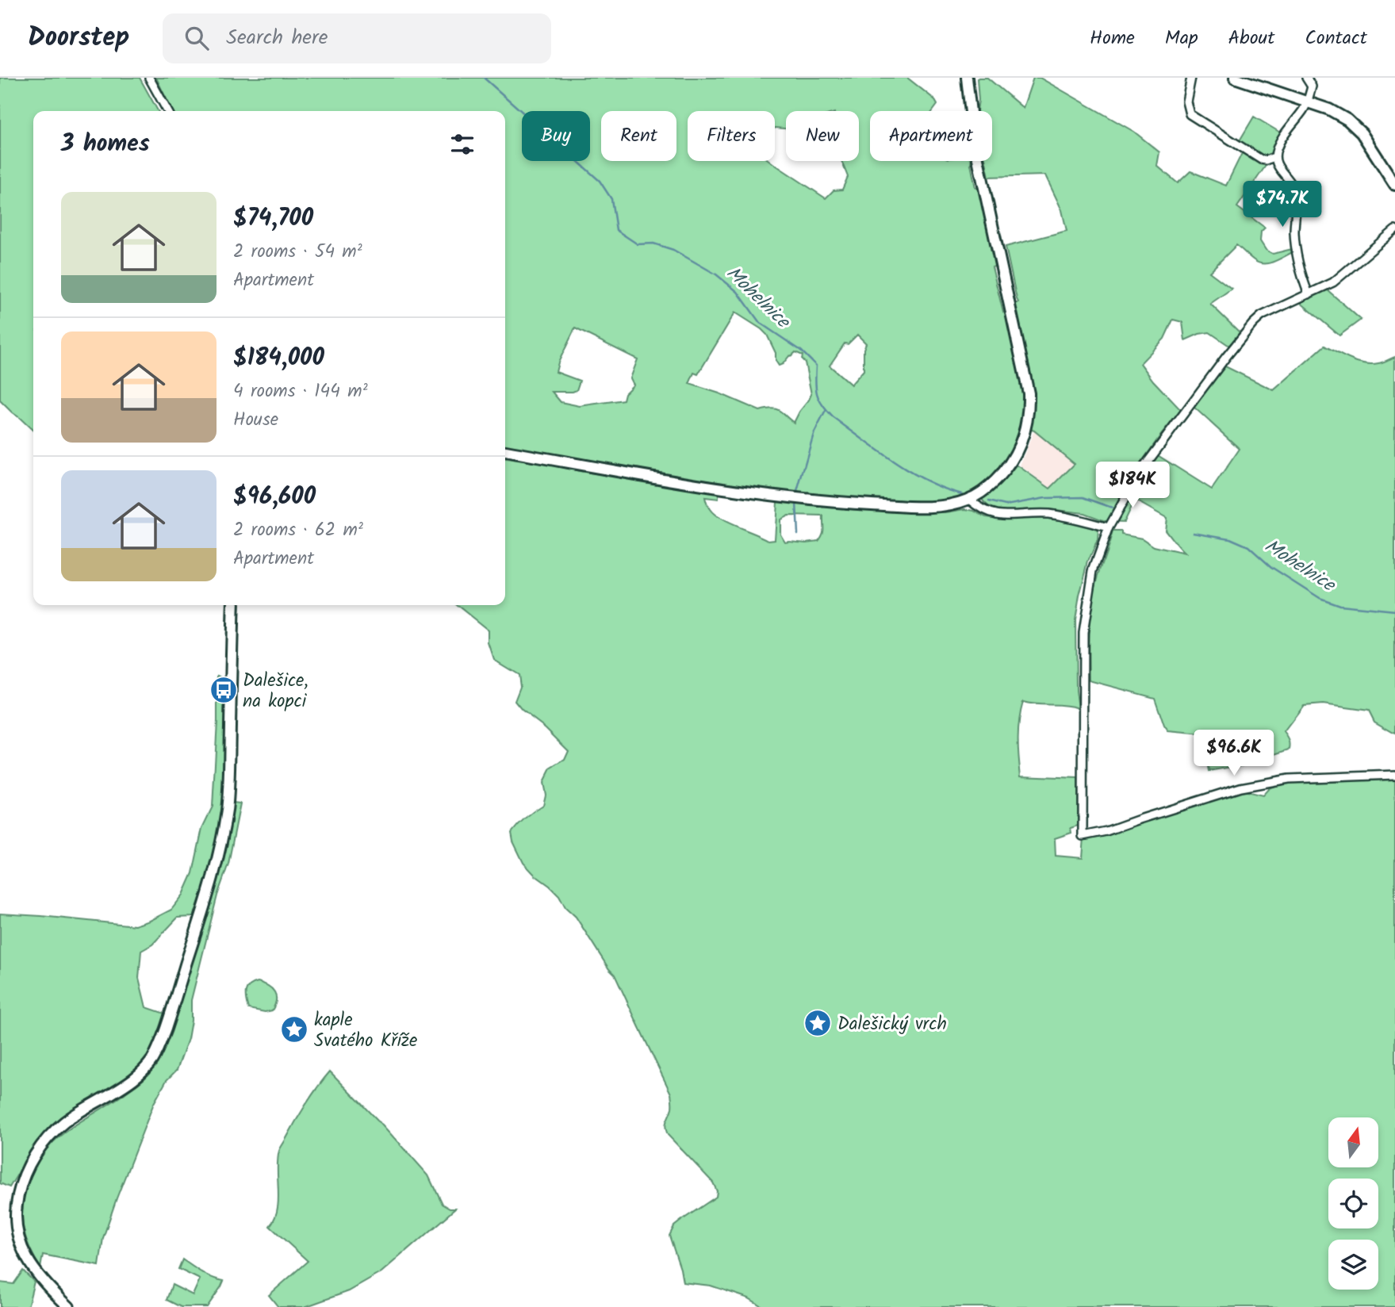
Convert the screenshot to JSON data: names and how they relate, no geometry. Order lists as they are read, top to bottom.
{
  "water": ["Mohelnice"],
  "places": {
    "bus stop": ["Dalešice, na kopci"],
    "place": ["Dalešický vrch", "kaple Svatého Kříže"]
  },
  "north": "top",
  "page": {
    "header": "Doorstep",
    "search": "Search here",
    "nav": [
      "Home",
      "Map",
      "About",
      "Contact"
    ],
    "chip": [
      "Buy",
      "Rent",
      "Filters",
      "New",
      "Apartment"
    ],
    "heading": "3 homes",
    "list": [
      {
        "name": "$74,700",
        "note": "2 rooms · 54 m² · Apartment"
      },
      {
        "name": "$184,000",
        "note": "4 rooms · 144 m² · House"
      },
      {
        "name": "$96,600",
        "note": "2 rooms · 62 m² · Apartment"
      }
    ],
    "price": ["$74.7K", "$184K", "$96.6K"]
  }
}
